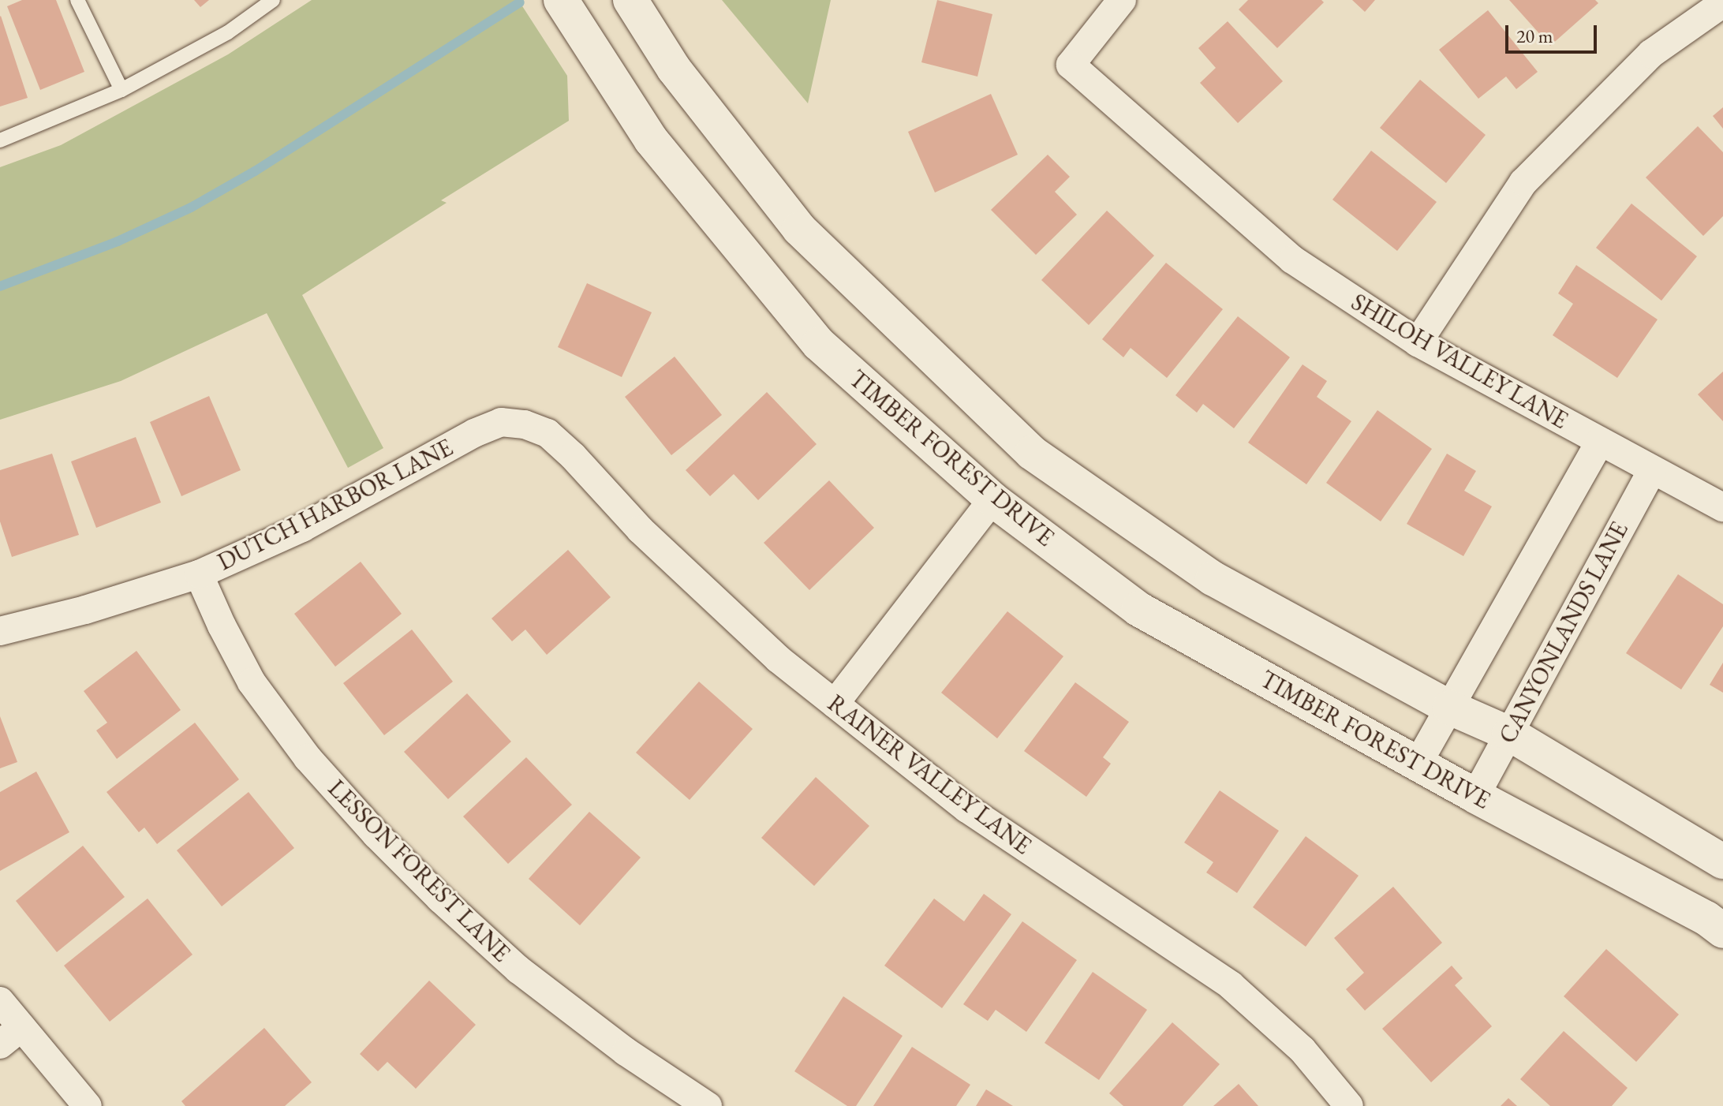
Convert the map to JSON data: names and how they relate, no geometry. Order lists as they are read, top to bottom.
{
  "streets": {
    "main road": ["TIMBER FOREST DRIVE"],
    "street": [
      "SHILOH VALLEY LANE",
      "DUTCH HARBOR LANE",
      "CANYONLANDS LANE",
      "RAINER VALLEY LANE",
      "LESSON FOREST LANE"
    ]
  },
  "crossings": [
    ["SHILOH VALLEY LANE", "CANYONLANDS LANE"],
    ["TIMBER FOREST DRIVE", "CANYONLANDS LANE"],
    ["DUTCH HARBOR LANE", "RAINER VALLEY LANE"],
    ["DUTCH HARBOR LANE", "LESSON FOREST LANE"]
  ],
  "scale_bar": "20 m"
}
